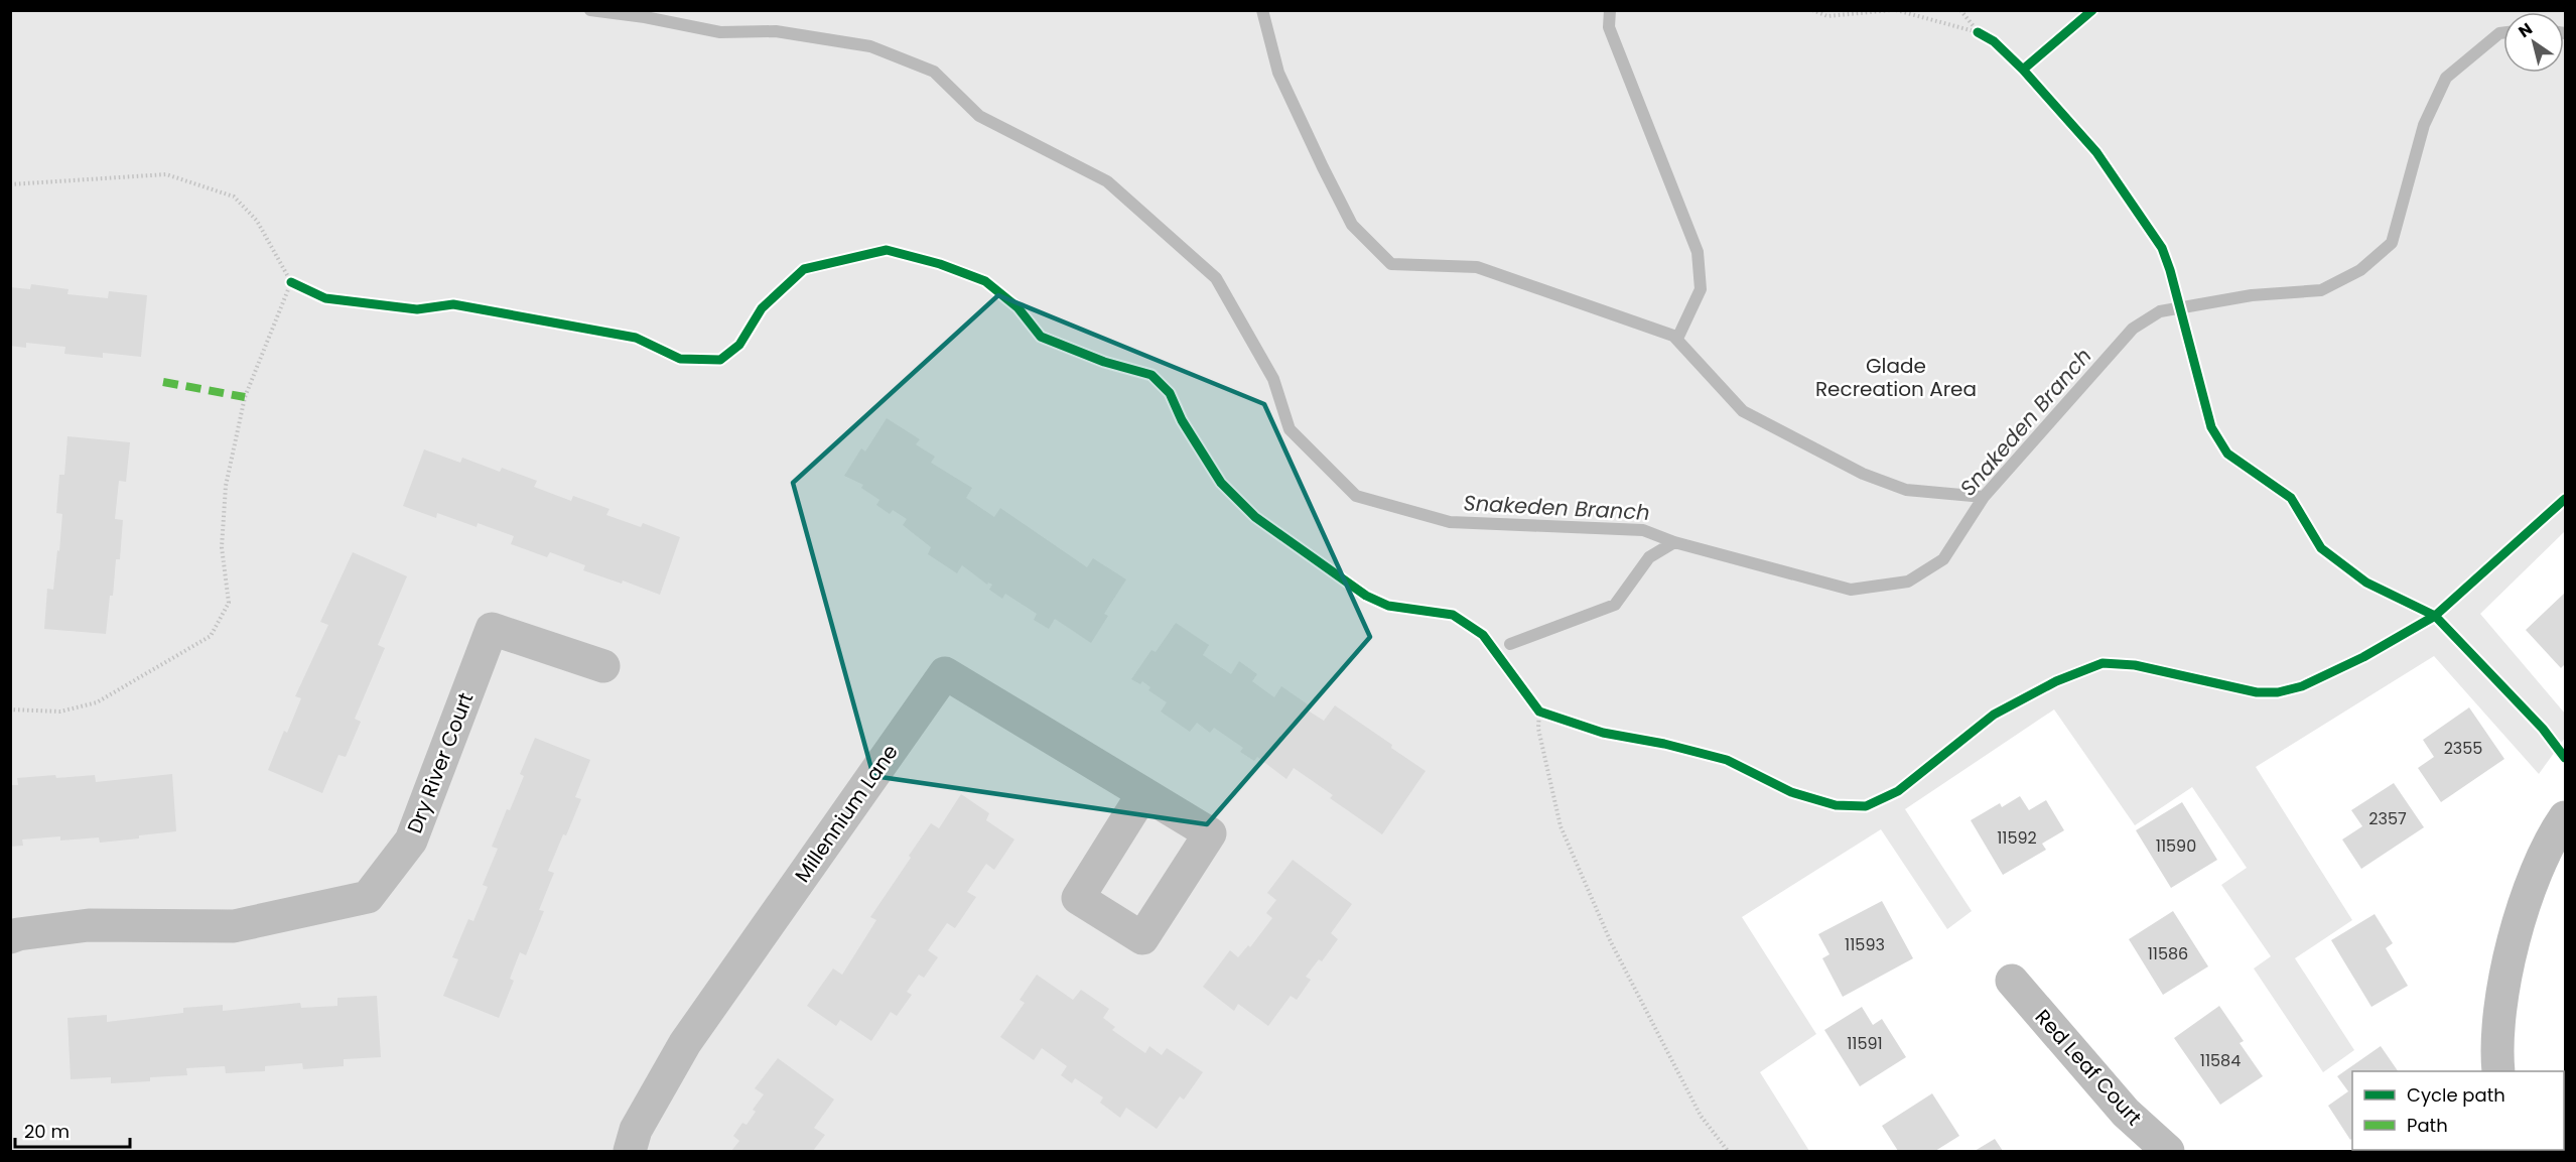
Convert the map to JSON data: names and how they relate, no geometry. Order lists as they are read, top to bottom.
{
  "streets": {
    "street": ["Dry River Court", "Millennium Lane", "Red Leaf Court"]
  },
  "water": ["Snakeden Branch"],
  "parks": ["Glade Recreation Area"],
  "house_numbers": [
    "2355",
    "2357",
    "11592",
    "11590",
    "11593",
    "11586",
    "11591",
    "11584"
  ],
  "legend": ["Cycle path", "Path"],
  "scale_bar": "20 m",
  "north": "top left"
}
